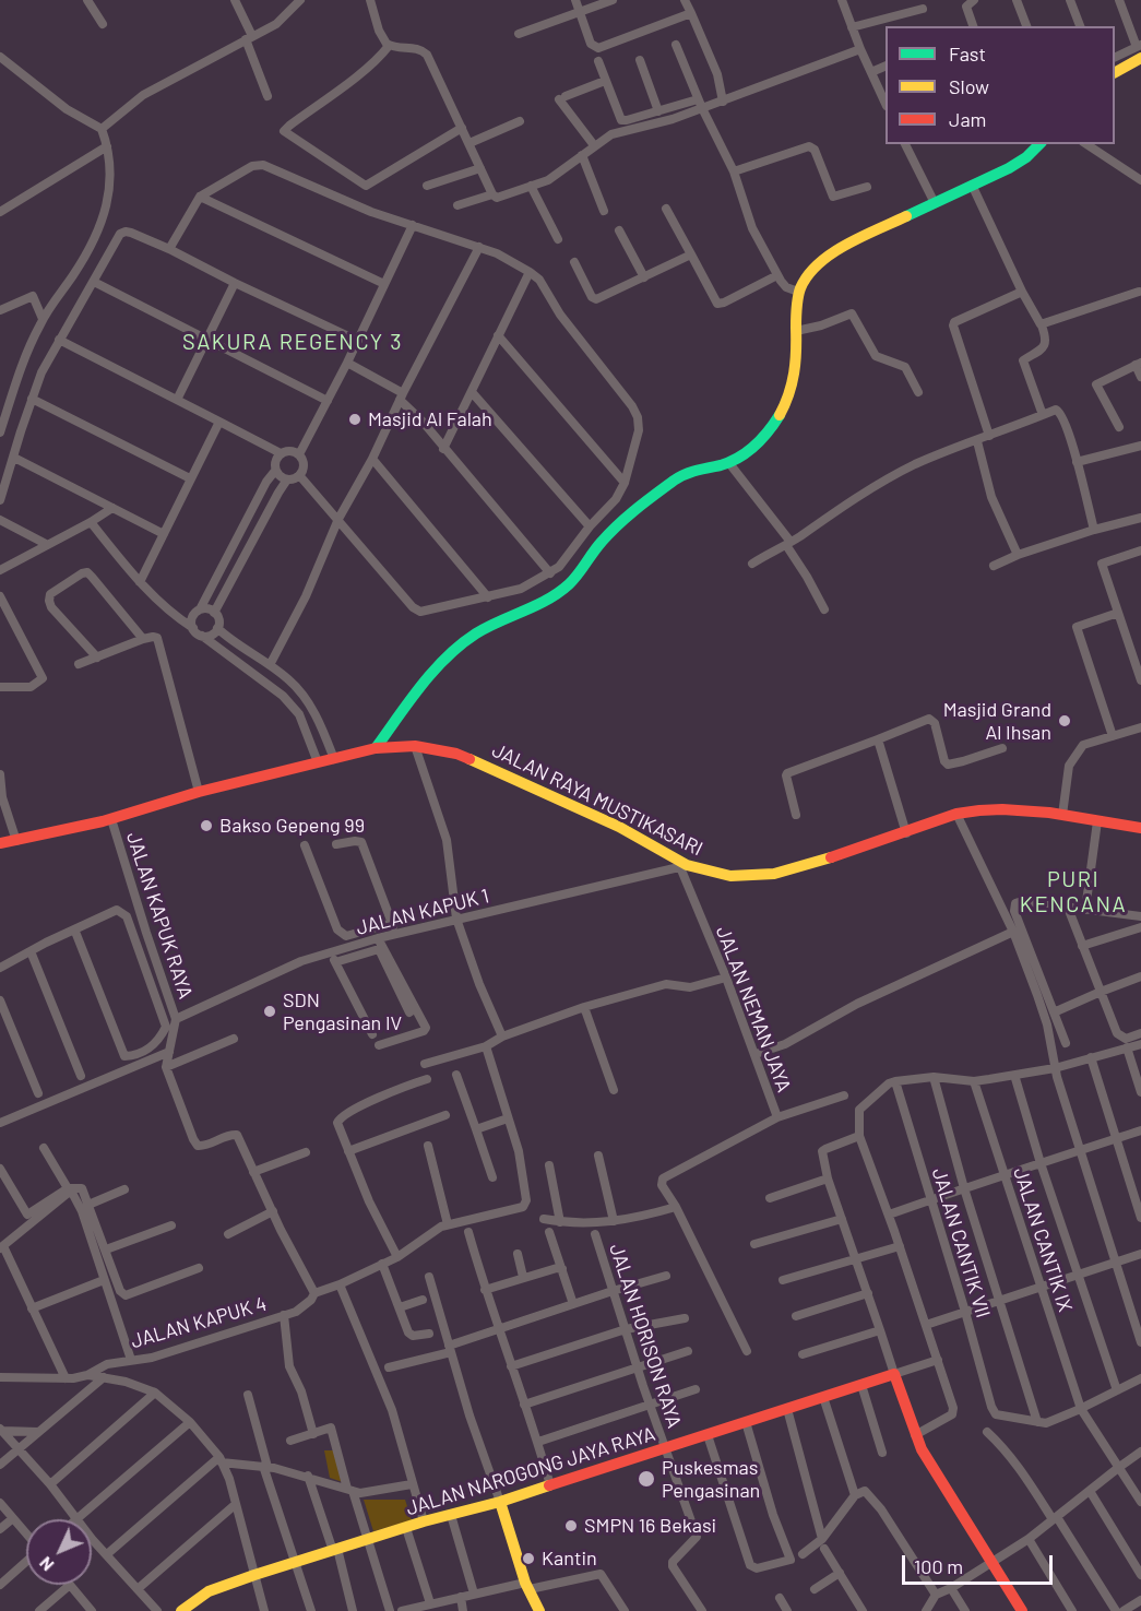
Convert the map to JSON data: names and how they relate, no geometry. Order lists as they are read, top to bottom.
{
  "streets": {
    "main road": ["JALAN RAYA MUSTIKASARI", "JALAN NAROGONG JAYA RAYA"],
    "street": [
      "JALAN KAPUK 1",
      "JALAN KAPUK RAYA",
      "JALAN NEMAN JAYA",
      "JALAN CANTIK IX",
      "JALAN CANTIK VII",
      "JALAN KAPUK 4",
      "JALAN HORISON RAYA"
    ]
  },
  "crossings": [
    ["JALAN RAYA MUSTIKASARI", "JALAN KAPUK 1"],
    ["JALAN RAYA MUSTIKASARI", "JALAN KAPUK RAYA"],
    ["JALAN RAYA MUSTIKASARI", "JALAN NEMAN JAYA"],
    ["JALAN KAPUK 1", "JALAN KAPUK RAYA"],
    ["JALAN KAPUK 1", "JALAN NEMAN JAYA"],
    ["JALAN HORISON RAYA", "JALAN NAROGONG JAYA RAYA"]
  ],
  "districts": ["SAKURA REGENCY 3", "PURI KENCANA"],
  "places": [
    "Masjid Al Falah",
    "Masjid Grand Al Ihsan",
    "Bakso Gepeng 99",
    "SDN Pengasinan IV",
    "Puskesmas Pengasinan",
    "SMPN 16 Bekasi",
    "Kantin"
  ],
  "legend": ["Fast", "Slow", "Jam"],
  "scale_bar": "100 m",
  "north": "bottom left"
}
